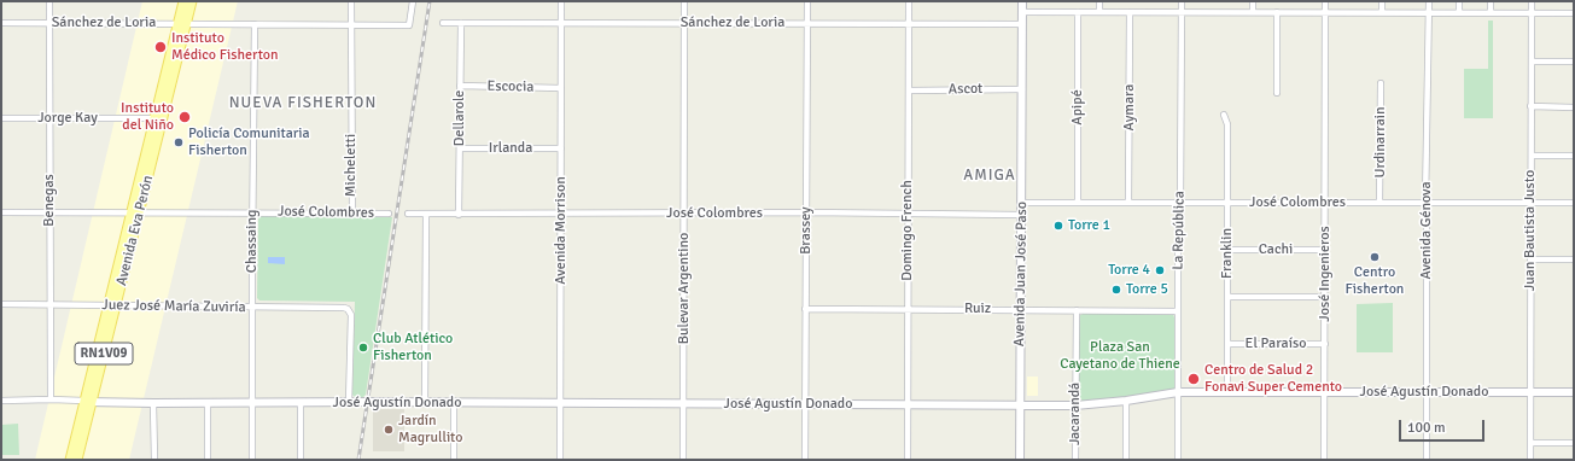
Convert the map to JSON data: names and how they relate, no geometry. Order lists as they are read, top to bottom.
{
  "streets": {
    "main road": ["Avenida Eva Perón", "RN1V09"],
    "street": [
      "Sánchez de Loria",
      "Escocia",
      "Ascot",
      "Apipé",
      "Aymara",
      "Jorge Kay",
      "Dellarole",
      "Urdinarrain",
      "Irlanda",
      "Micheletti",
      "Benegas",
      "José Colombres",
      "Avenida Morrison",
      "Brassey",
      "Domingo French",
      "La República",
      "Avenida Génova",
      "Juan Bautista Justo",
      "Chassaing",
      "Cachi",
      "Franklin",
      "Avenida Juan José Paso",
      "José Ingenieros",
      "Bulevar Argentino",
      "Juez José María Zuviría",
      "Ruiz",
      "El Paraíso",
      "José Agustín Donado",
      "Jacarandá"
    ]
  },
  "crossings": [
    ["Sánchez de Loria", "Dellarole"],
    ["Sánchez de Loria", "Micheletti"],
    ["Sánchez de Loria", "Benegas"],
    ["Sánchez de Loria", "Avenida Eva Perón"],
    ["Sánchez de Loria", "Avenida Morrison"],
    ["Sánchez de Loria", "Brassey"],
    ["Sánchez de Loria", "Domingo French"],
    ["Sánchez de Loria", "Chassaing"],
    ["Sánchez de Loria", "Avenida Juan José Paso"],
    ["Sánchez de Loria", "Bulevar Argentino"],
    ["Escocia", "Dellarole"],
    ["Escocia", "Avenida Morrison"],
    ["Ascot", "Domingo French"],
    ["Ascot", "Avenida Juan José Paso"],
    ["Apipé", "José Colombres"],
    ["Aymara", "José Colombres"],
    ["Jorge Kay", "Benegas"],
    ["Jorge Kay", "Avenida Eva Perón"],
    ["Dellarole", "Irlanda"],
    ["Dellarole", "José Colombres"],
    ["Urdinarrain", "José Colombres"],
    ["Irlanda", "Avenida Morrison"],
    ["Micheletti", "José Colombres"],
    ["Benegas", "José Colombres"],
    ["Benegas", "Juez José María Zuviría"],
    ["Benegas", "José Agustín Donado"],
    ["José Colombres", "Avenida Eva Perón"],
    ["José Colombres", "Avenida Morrison"],
    ["José Colombres", "Brassey"],
    ["José Colombres", "Domingo French"],
    ["José Colombres", "La República"],
    ["José Colombres", "Avenida Génova"],
    ["José Colombres", "Juan Bautista Justo"],
    ["José Colombres", "Chassaing"],
    ["José Colombres", "Franklin"],
    ["José Colombres", "Avenida Juan José Paso"],
    ["José Colombres", "José Ingenieros"],
    ["José Colombres", "Bulevar Argentino"],
    ["Avenida Eva Perón", "Juez José María Zuviría"],
    ["Avenida Eva Perón", "José Agustín Donado"],
    ["Avenida Morrison", "José Agustín Donado"],
    ["Brassey", "Ruiz"],
    ["Brassey", "José Agustín Donado"],
    ["Domingo French", "Ruiz"],
    ["Domingo French", "José Agustín Donado"],
    ["La República", "Ruiz"],
    ["La República", "José Agustín Donado"],
    ["Avenida Génova", "José Agustín Donado"],
    ["Juan Bautista Justo", "José Agustín Donado"],
    ["Chassaing", "Juez José María Zuviría"],
    ["Chassaing", "José Agustín Donado"],
    ["Cachi", "Franklin"],
    ["Cachi", "José Ingenieros"],
    ["Franklin", "El Paraíso"],
    ["Franklin", "José Agustín Donado"],
    ["Avenida Juan José Paso", "Ruiz"],
    ["Avenida Juan José Paso", "José Agustín Donado"],
    ["José Ingenieros", "El Paraíso"],
    ["José Ingenieros", "José Agustín Donado"],
    ["Bulevar Argentino", "José Agustín Donado"],
    ["Juez José María Zuviría", "José Agustín Donado"],
    ["Ruiz", "Jacarandá"],
    ["José Agustín Donado", "Jacarandá"]
  ],
  "districts": ["NUEVA FISHERTON", "AMIGA"],
  "parks": ["Plaza San Cayetano de Thiene"],
  "places": [
    "Instituto Médico Fisherton",
    "Instituto del Niño",
    "Policía Comunitaria Fisherton",
    "Torre 1",
    "Centro Fisherton",
    "Torre 4",
    "Torre 5",
    "Club Atlético Fisherton",
    "Centro de Salud 2 Fonavi Super Cemento",
    "Jardín Magrullito"
  ],
  "scale_bar": "100 m"
}
